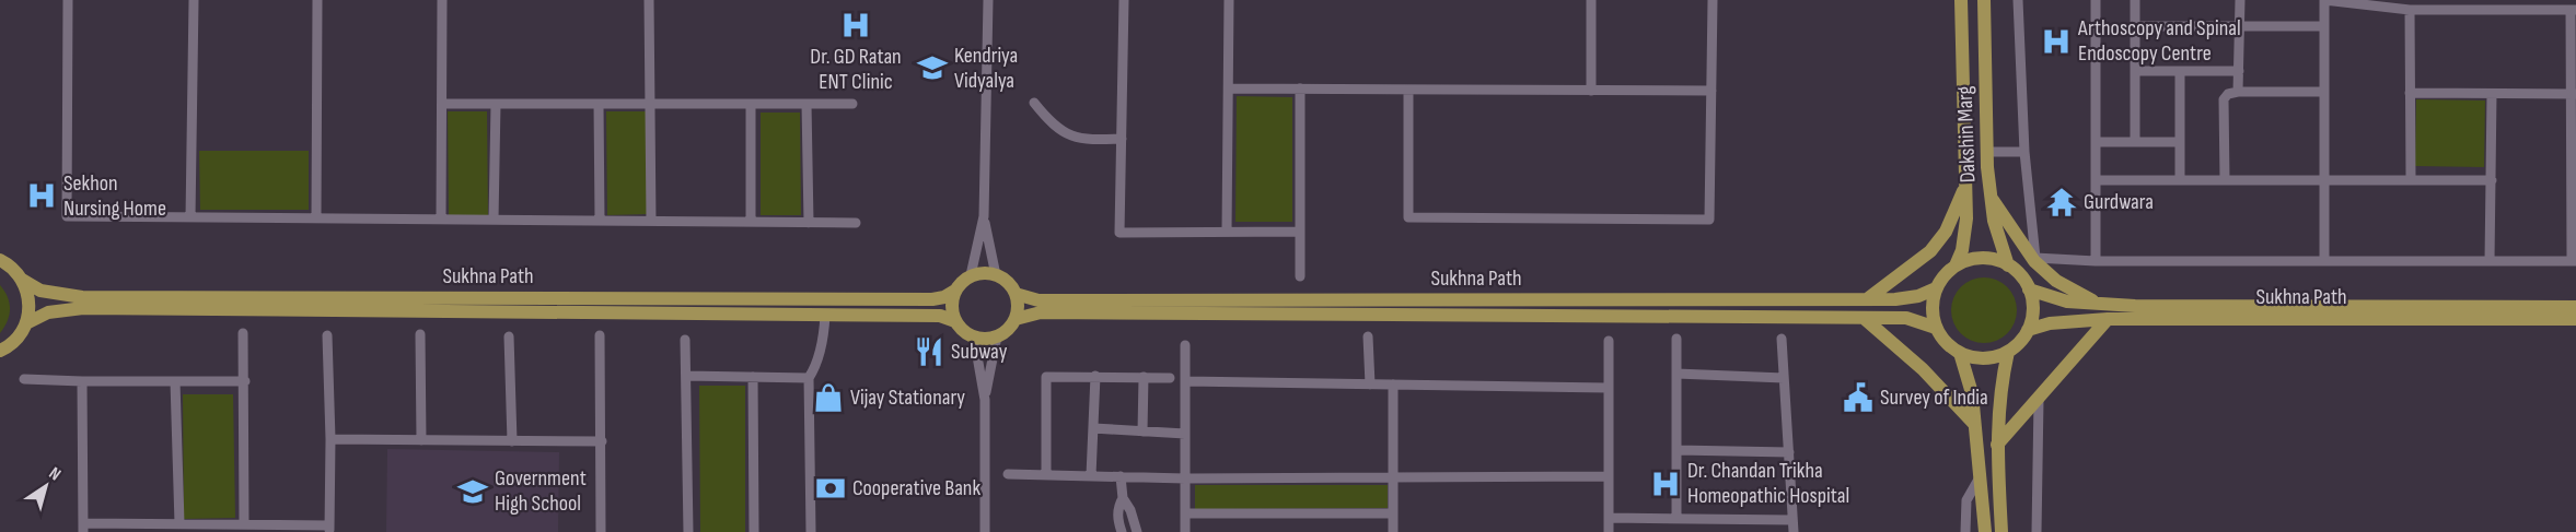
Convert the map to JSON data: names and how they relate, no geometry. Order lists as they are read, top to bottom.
{
  "streets": {
    "main road": ["Dakshin Marg", "Sukhna Path"]
  },
  "crossings": [
    ["Dakshin Marg", "Sukhna Path"]
  ],
  "places": {
    "hospital": [
      "Dr. GD Ratan ENT Clinic",
      "Arthoscopy and Spinal Endoscopy Centre",
      "Sekhon Nursing Home",
      "Dr. Chandan Trikha Homeopathic Hospital"
    ],
    "school or university": ["Kendriya Vidyalya", "Government High School"],
    "temple": ["Gurdwara"],
    "restaurant": ["Subway"],
    "shop": ["Vijay Stationary"],
    "public building": ["Survey of India"],
    "bank": ["Cooperative Bank"]
  },
  "north": "top right"
}
